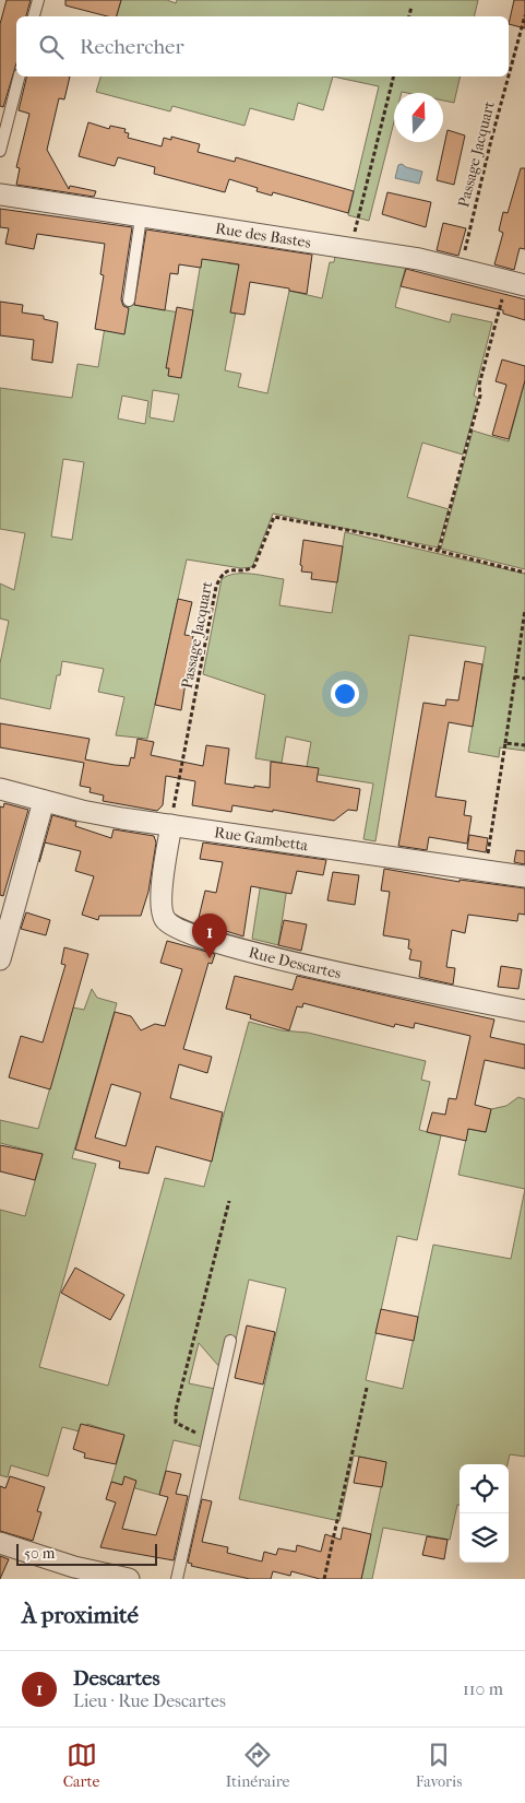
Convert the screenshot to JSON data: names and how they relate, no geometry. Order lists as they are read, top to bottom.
{
  "streets": {
    "street": ["Rue des Bastes", "Rue Gambetta", "Rue Descartes"],
    "path": ["Passage Jacquart"]
  },
  "crossings": [
    ["Passage Jacquart", "Rue des Bastes"],
    ["Passage Jacquart", "Rue Gambetta"],
    ["Passage Jacquart", "Rue Descartes"],
    ["Rue Gambetta", "Rue Descartes"]
  ],
  "scale_bar": "50 m",
  "north": "top",
  "page": {
    "search": "Rechercher",
    "pins": "1",
    "scale": "50 m",
    "heading": "À proximité",
    "list": [
      {
        "mark": "1",
        "name": "Descartes",
        "note": "Lieu · Rue Descartes",
        "value": "110 m"
      }
    ],
    "nav": ["Carte", "Itinéraire", "Favoris"]
  }
}
